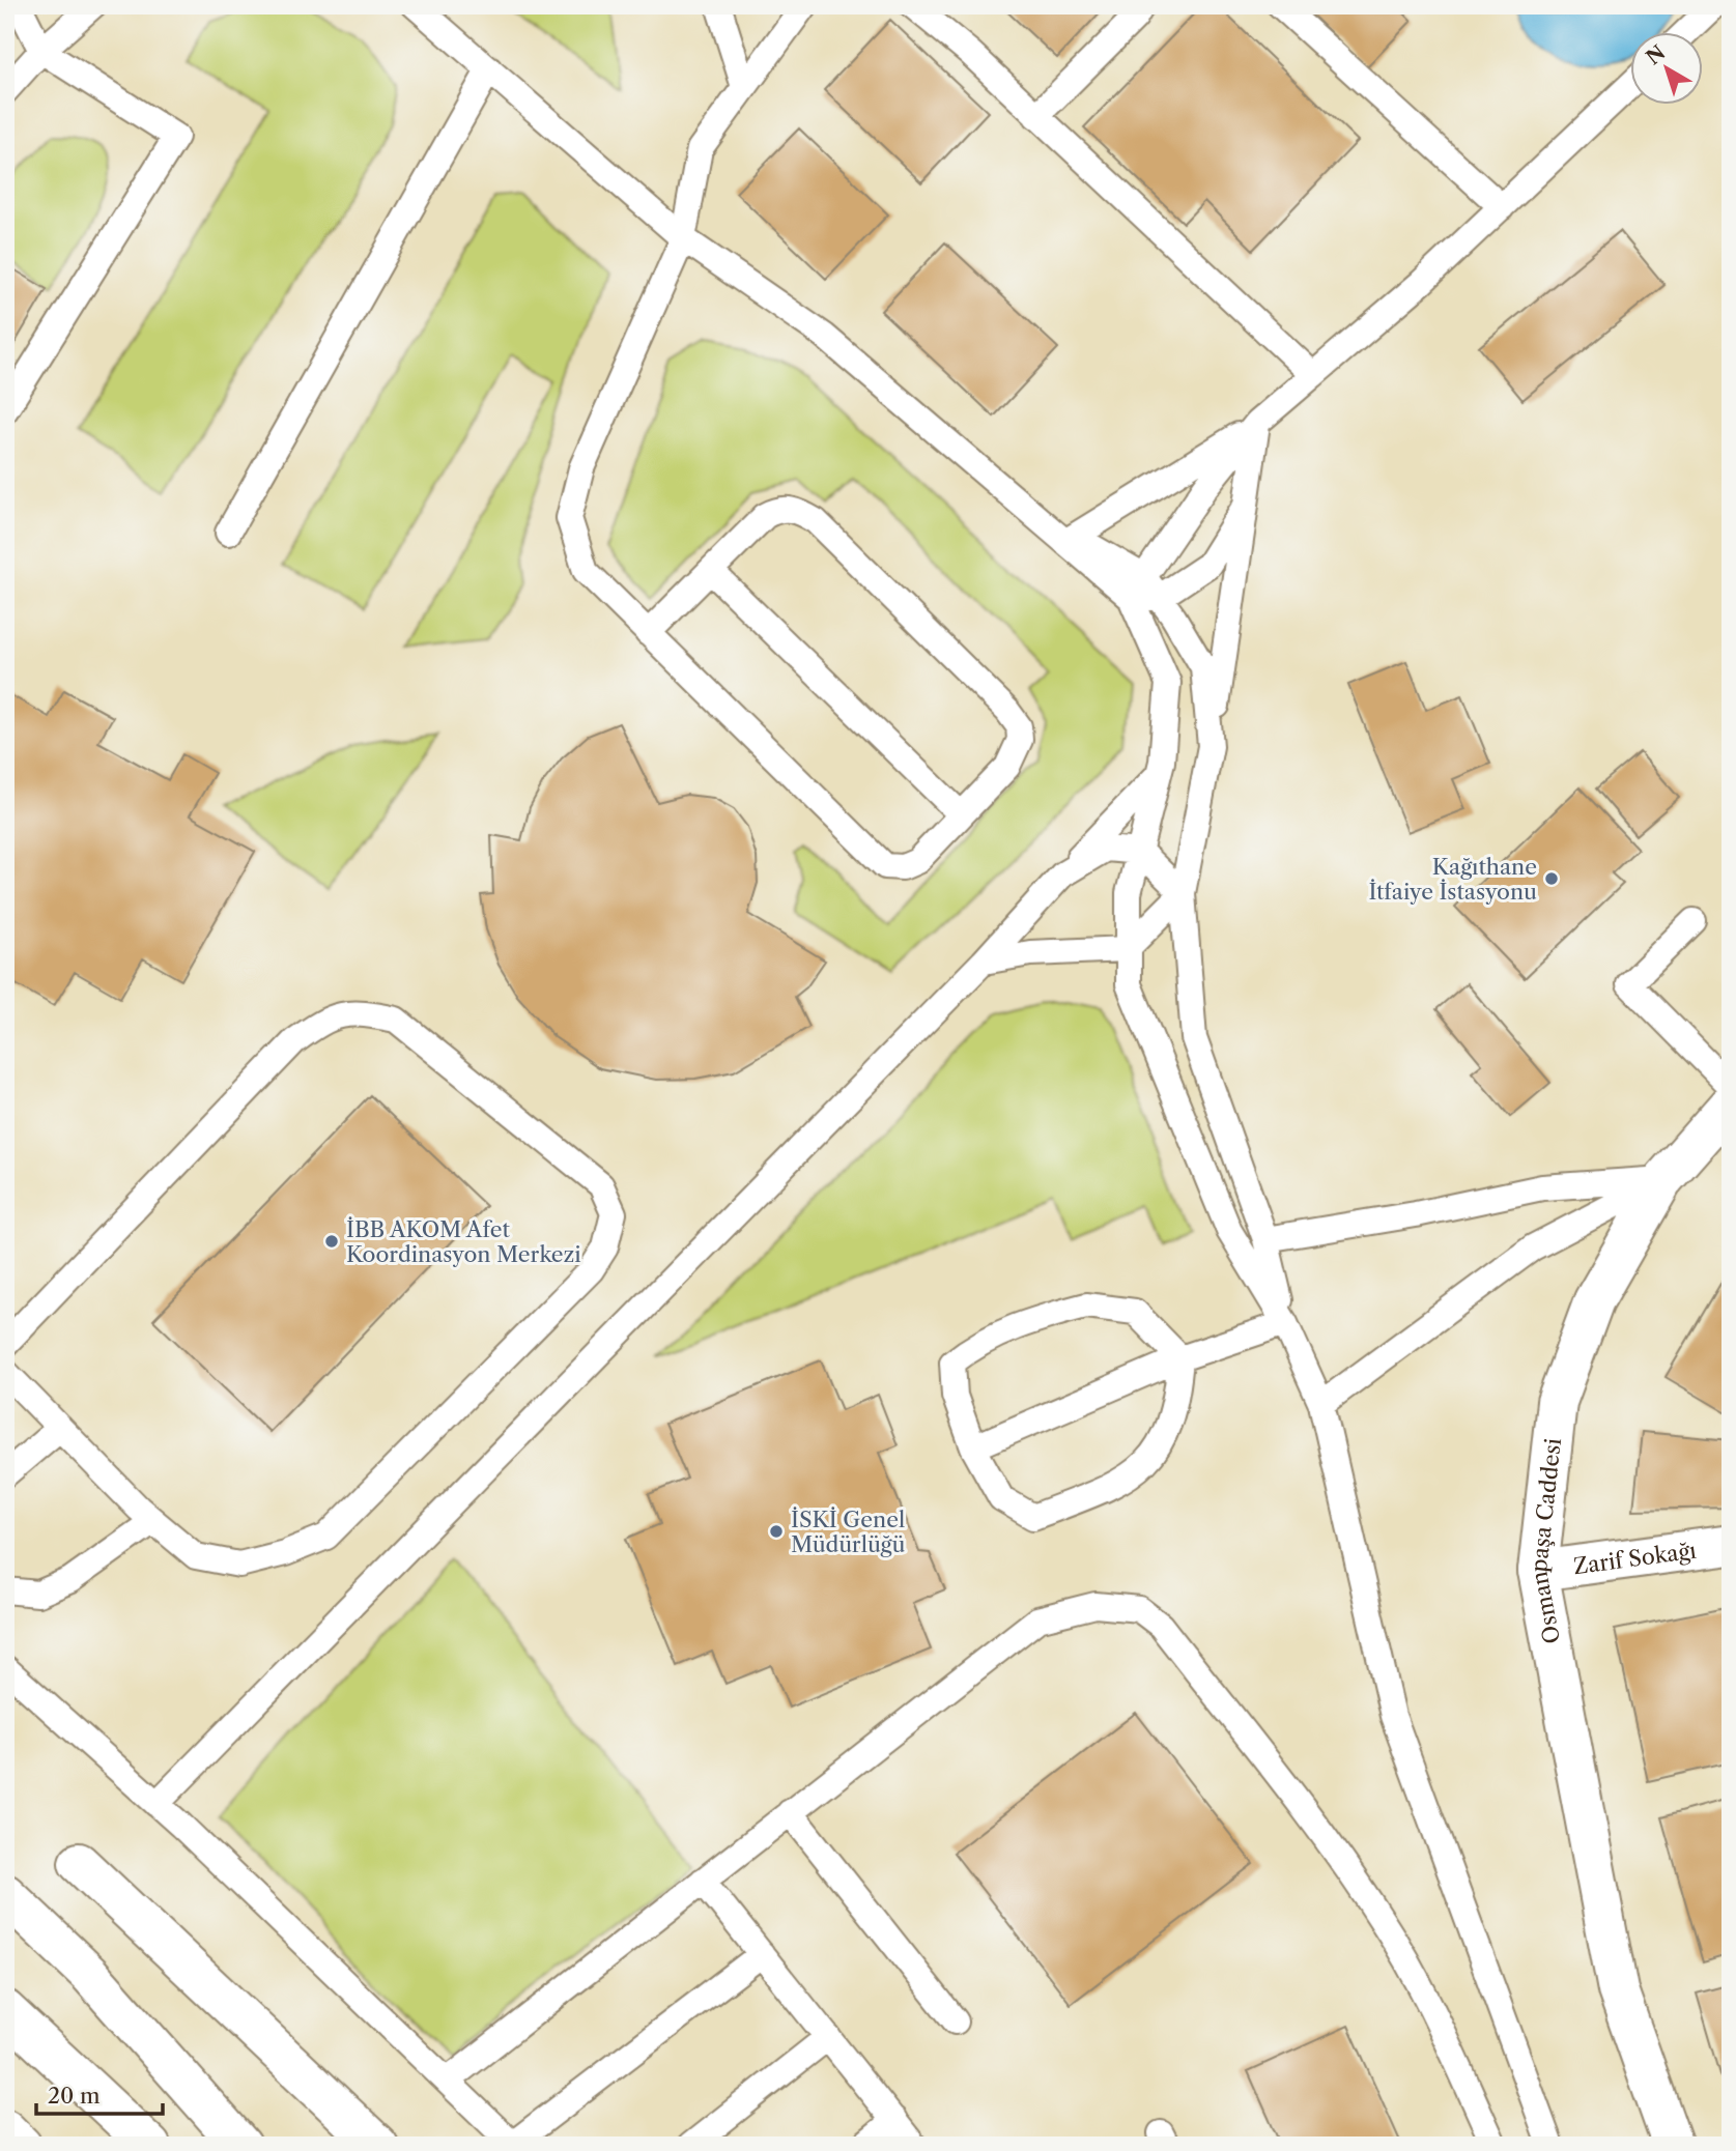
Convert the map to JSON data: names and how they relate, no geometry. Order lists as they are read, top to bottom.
{
  "streets": {
    "main road": ["Osmanpaşa Caddesi", "Zarif Sokağı"]
  },
  "crossings": [
    ["Osmanpaşa Caddesi", "Zarif Sokağı"]
  ],
  "places": ["Kağıthane İtfaiye İstasyonu", "İBB AKOM Afet Koordinasyon Merkezi", "İSKİ Genel Müdürlüğü"],
  "scale_bar": "20 m",
  "north": "top left"
}
